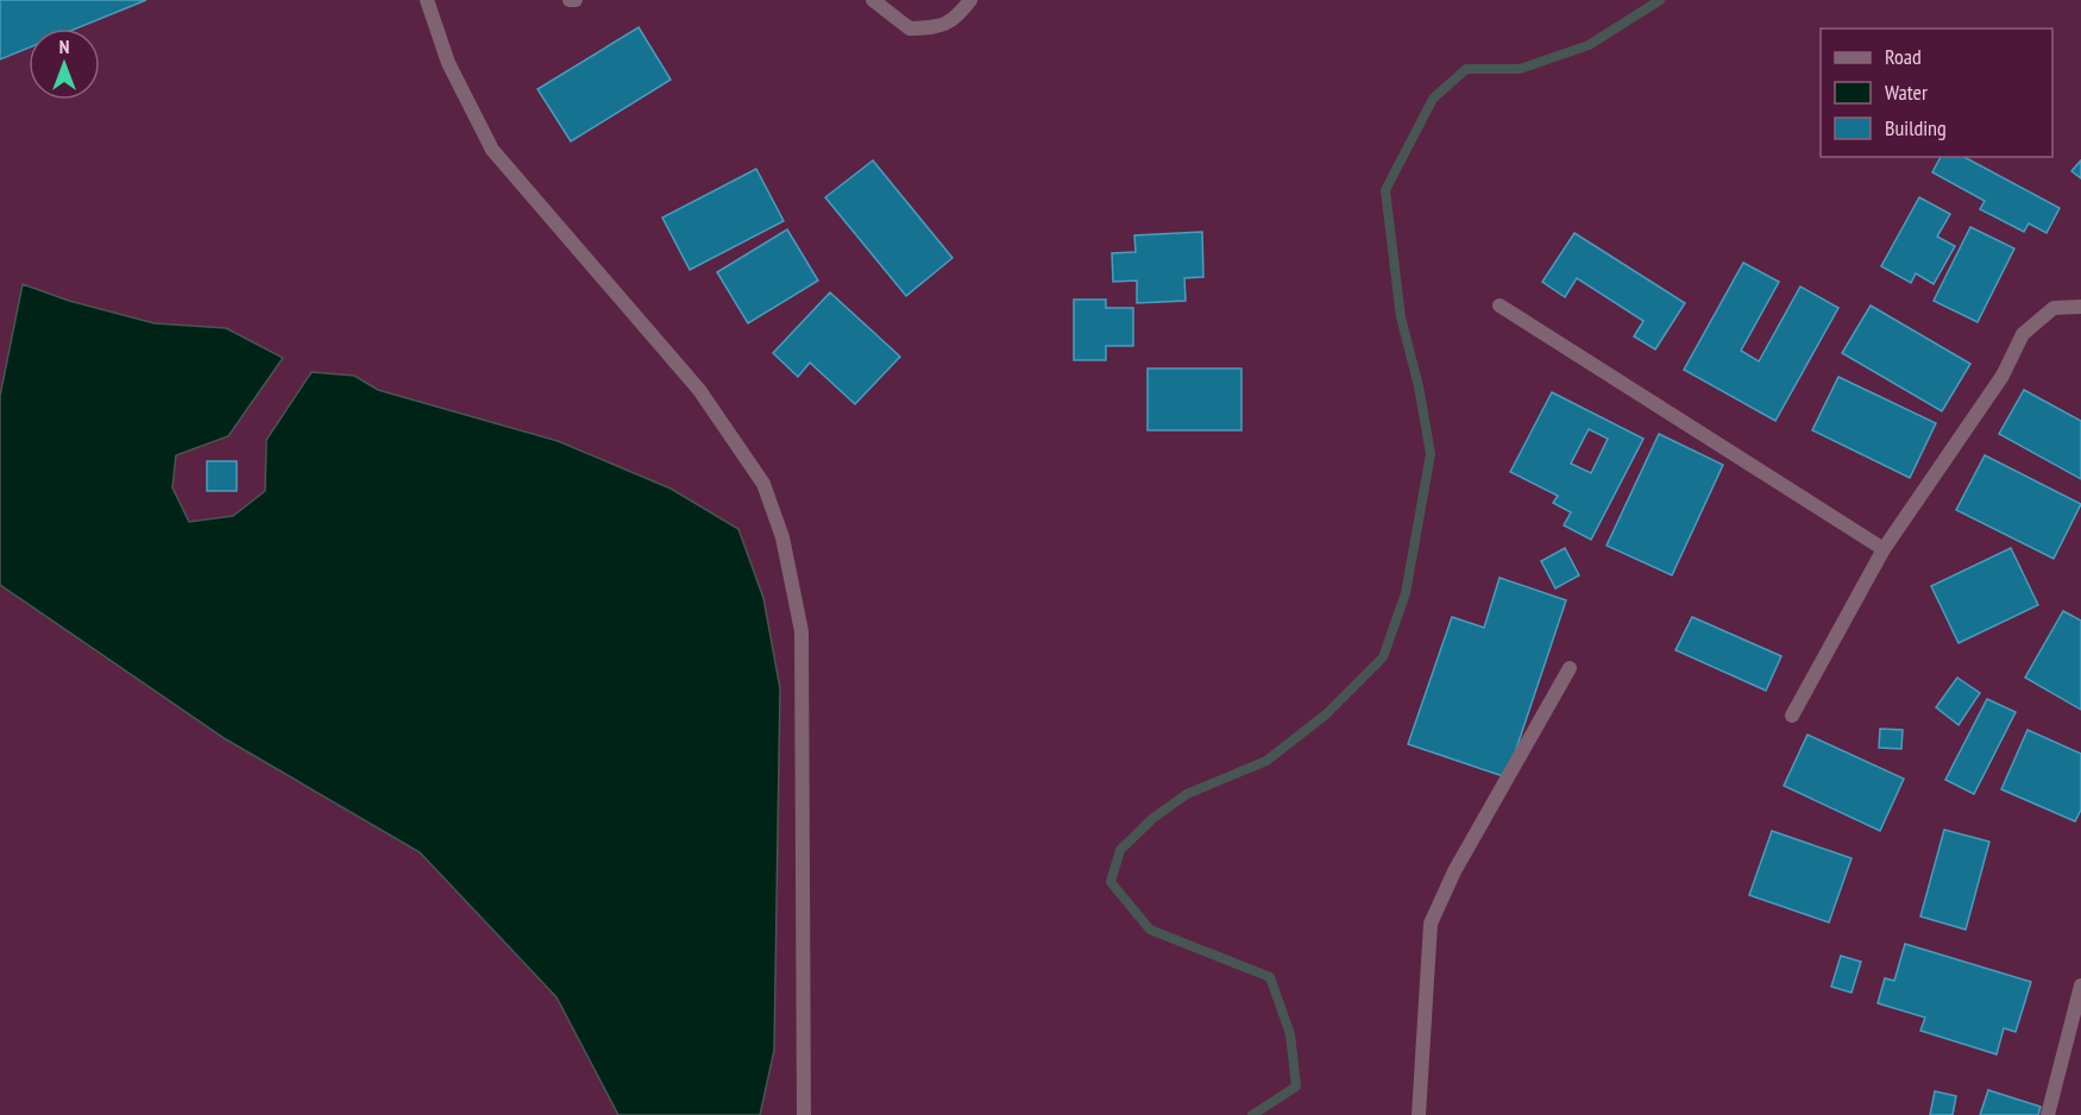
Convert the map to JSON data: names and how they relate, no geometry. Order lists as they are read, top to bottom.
{
  "legend": ["Road", "Water", "Building"],
  "north": "top"
}
